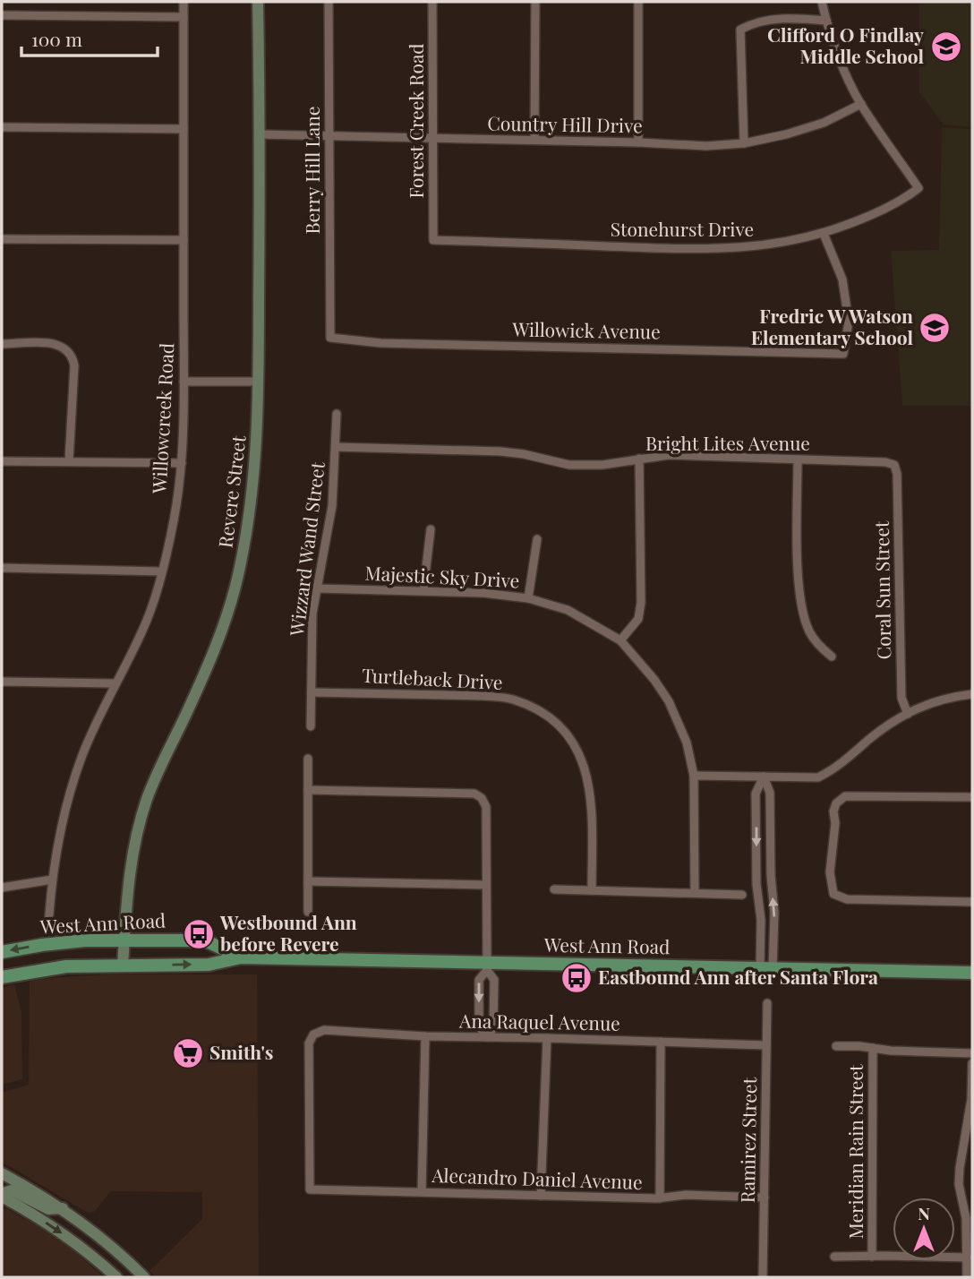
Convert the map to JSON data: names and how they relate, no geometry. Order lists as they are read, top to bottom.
{
  "streets": {
    "main road": ["West Ann Road"],
    "street": [
      "Forest Creek Road",
      "Country Hill Drive",
      "Berry Hill Lane",
      "Stonehurst Drive",
      "Willowick Avenue",
      "Willowcreek Road",
      "Bright Lites Avenue",
      "Revere Street",
      "Wizzard Wand Street",
      "Majestic Sky Drive",
      "Coral Sun Street",
      "Turtleback Drive",
      "Ana Raquel Avenue",
      "Ramirez Street",
      "Meridian Rain Street",
      "Alecandro Daniel Avenue"
    ]
  },
  "crossings": [
    ["Forest Creek Road", "Country Hill Drive"],
    ["Forest Creek Road", "Stonehurst Drive"],
    ["Country Hill Drive", "Berry Hill Lane"],
    ["Country Hill Drive", "Stonehurst Drive"],
    ["Country Hill Drive", "Revere Street"],
    ["Berry Hill Lane", "Willowick Avenue"],
    ["Stonehurst Drive", "Willowick Avenue"],
    ["Bright Lites Avenue", "Wizzard Wand Street"],
    ["Bright Lites Avenue", "Coral Sun Street"],
    ["Revere Street", "West Ann Road"],
    ["Wizzard Wand Street", "Majestic Sky Drive"],
    ["Wizzard Wand Street", "Turtleback Drive"],
    ["Ana Raquel Avenue", "Ramirez Street"],
    ["Ana Raquel Avenue", "Alecandro Daniel Avenue"],
    ["Ramirez Street", "Alecandro Daniel Avenue"]
  ],
  "places": {
    "school or university": ["Clifford O Findlay Middle School", "Fredric W Watson Elementary School"],
    "bus stop": ["Westbound Ann before Revere", "Eastbound Ann after Santa Flora"],
    "supermarket": ["Smith's"]
  },
  "scale_bar": "100 m",
  "north": "top"
}
